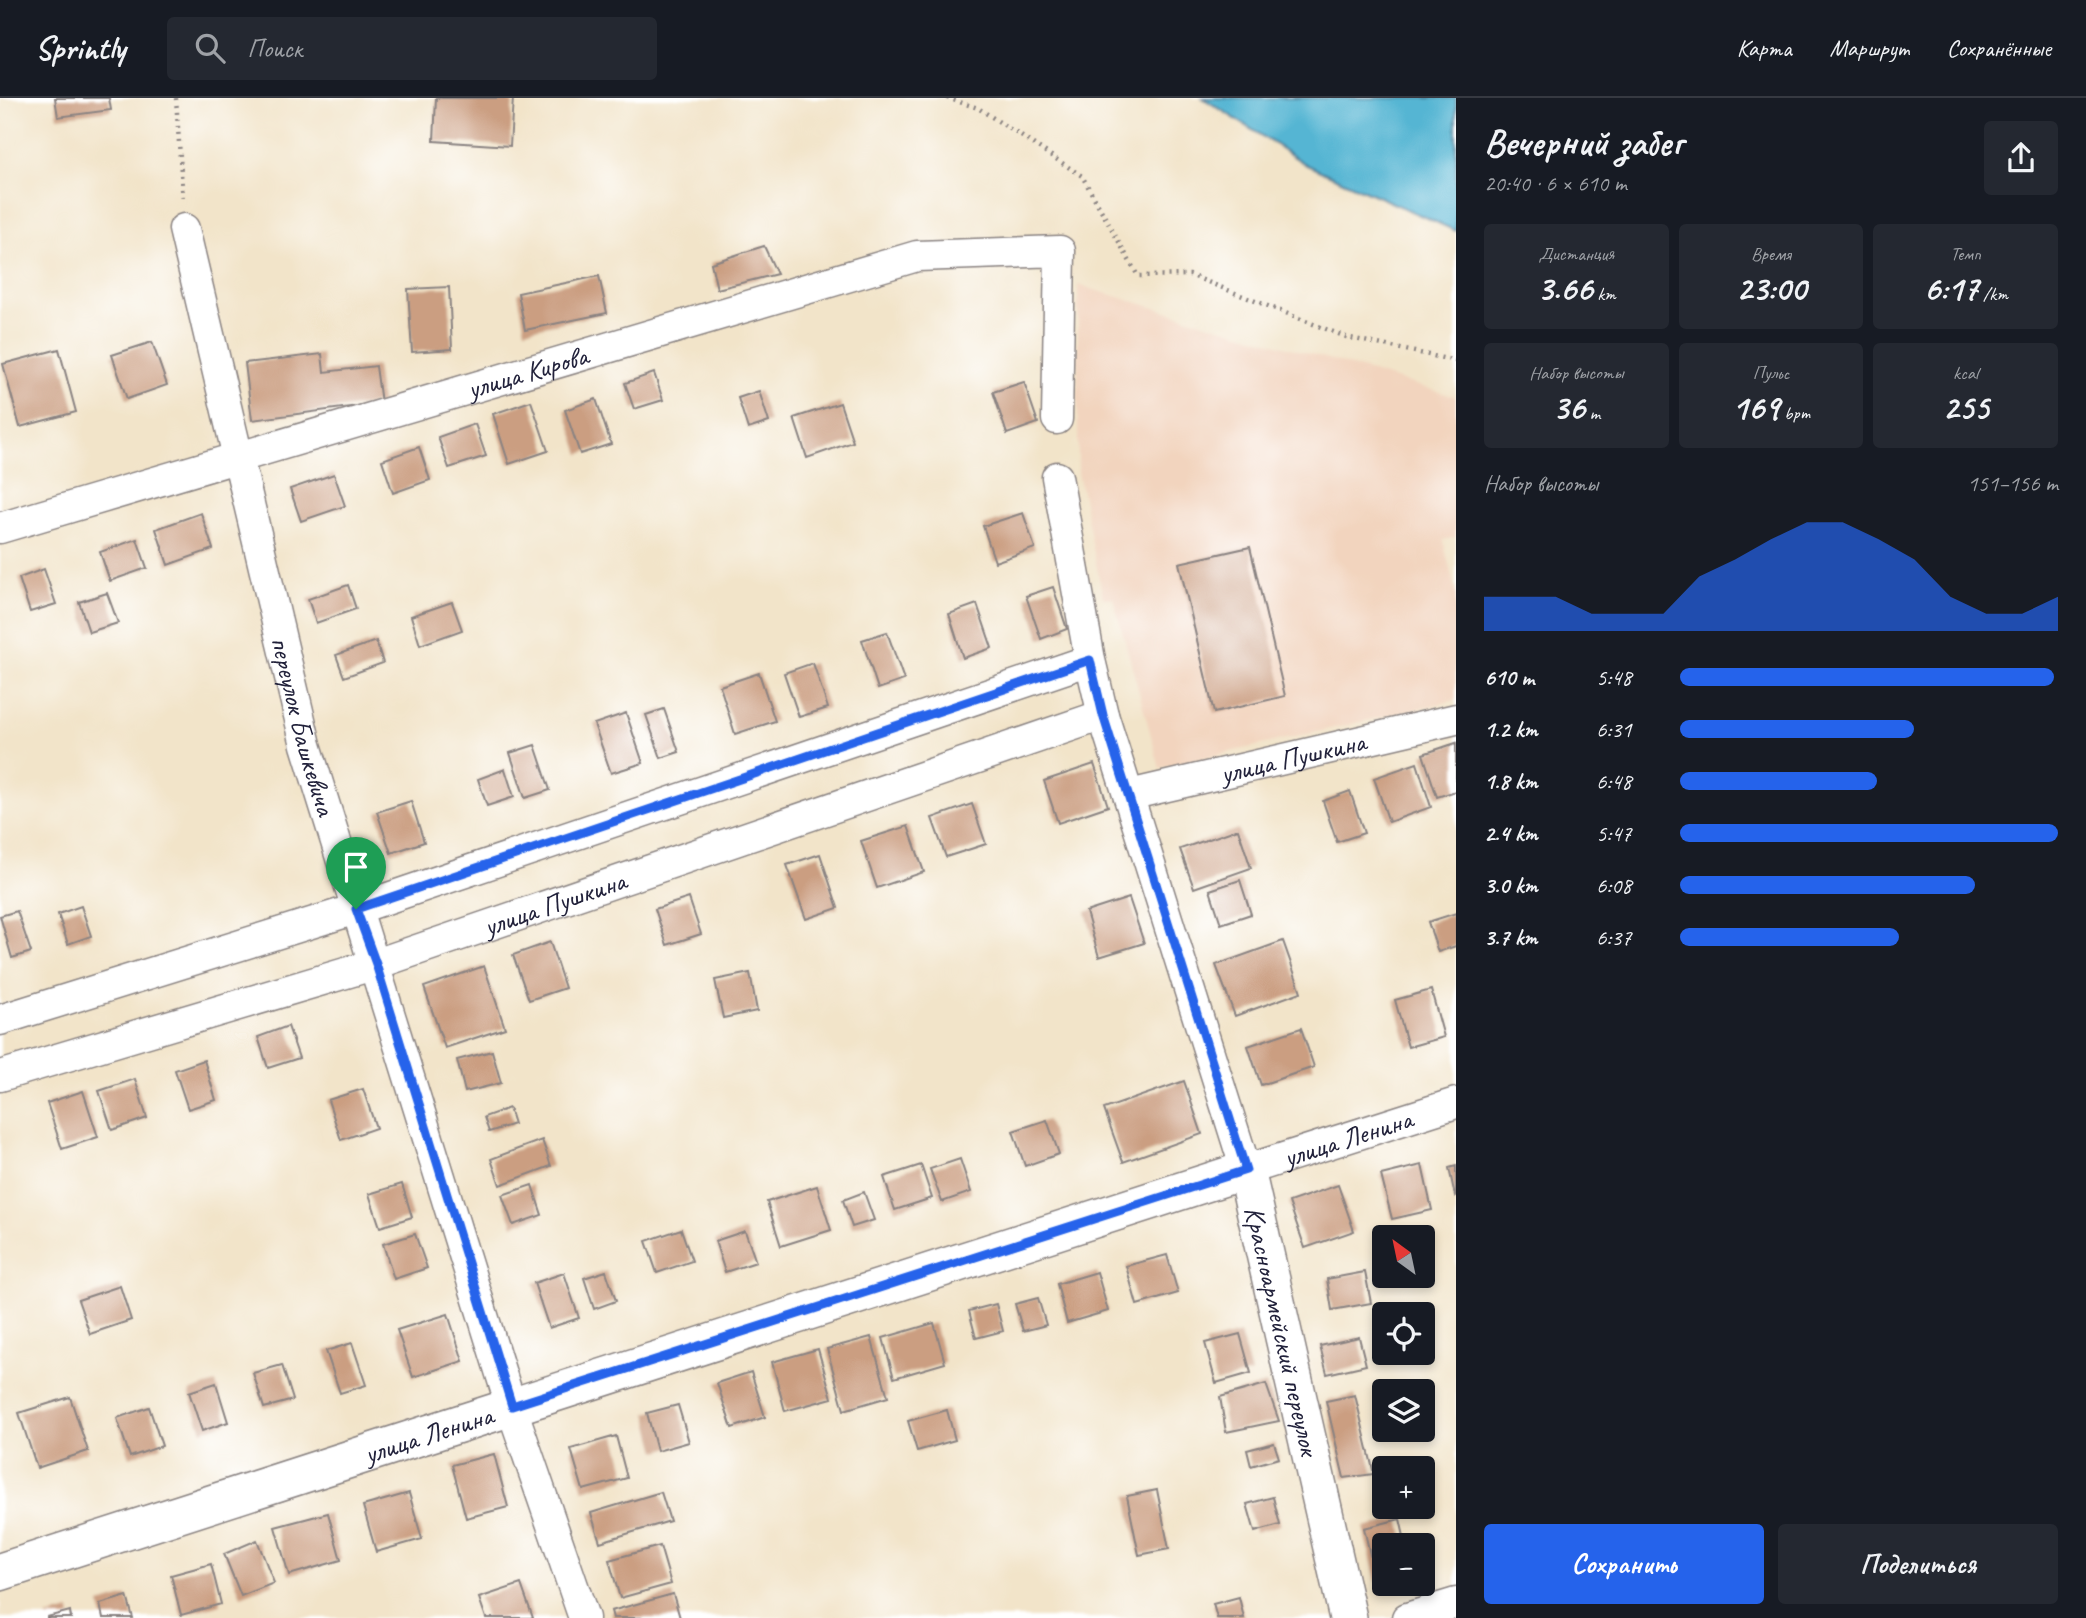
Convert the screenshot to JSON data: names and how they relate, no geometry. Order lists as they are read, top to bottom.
{
  "streets": {
    "street": [
      "улица Кирова",
      "переулок Башкевича",
      "улица Пушкина",
      "улица Ленина",
      "Красноармейский переулок"
    ]
  },
  "crossings": [
    ["улица Кирова", "переулок Башкевича"],
    ["переулок Башкевича", "улица Пушкина"],
    ["переулок Башкевича", "улица Ленина"],
    ["улица Пушкина", "Красноармейский переулок"],
    ["улица Ленина", "Красноармейский переулок"]
  ],
  "north": "top left",
  "page": {
    "header": "Sprintly",
    "search": "Поиск",
    "nav": ["Карта", "Маршрут", "Сохранённые"],
    "heading": ["Вечерний забег", "20:40 · 6 × 610 m"],
    "stats": [
      ["Дистанция", "3.66 km"],
      ["Время", "23:00"],
      ["Темп", "6:17 /km"],
      ["Набор высоты", "36 m"],
      ["Пульс", "169 bpm"],
      ["kcal", "255"]
    ],
    "chart": ["Набор высоты", "151–156 m"],
    "list": [
      {
        "name": "610 m",
        "note": "5:48"
      },
      {
        "name": "1.2 km",
        "note": "6:31"
      },
      {
        "name": "1.8 km",
        "note": "6:48"
      },
      {
        "name": "2.4 km",
        "note": "5:47"
      },
      {
        "name": "3.0 km",
        "note": "6:08"
      },
      {
        "name": "3.7 km",
        "note": "6:37"
      }
    ],
    "map_buttons": ["+", "−"],
    "buttons": ["Сохранить", "Поделиться"]
  }
}
